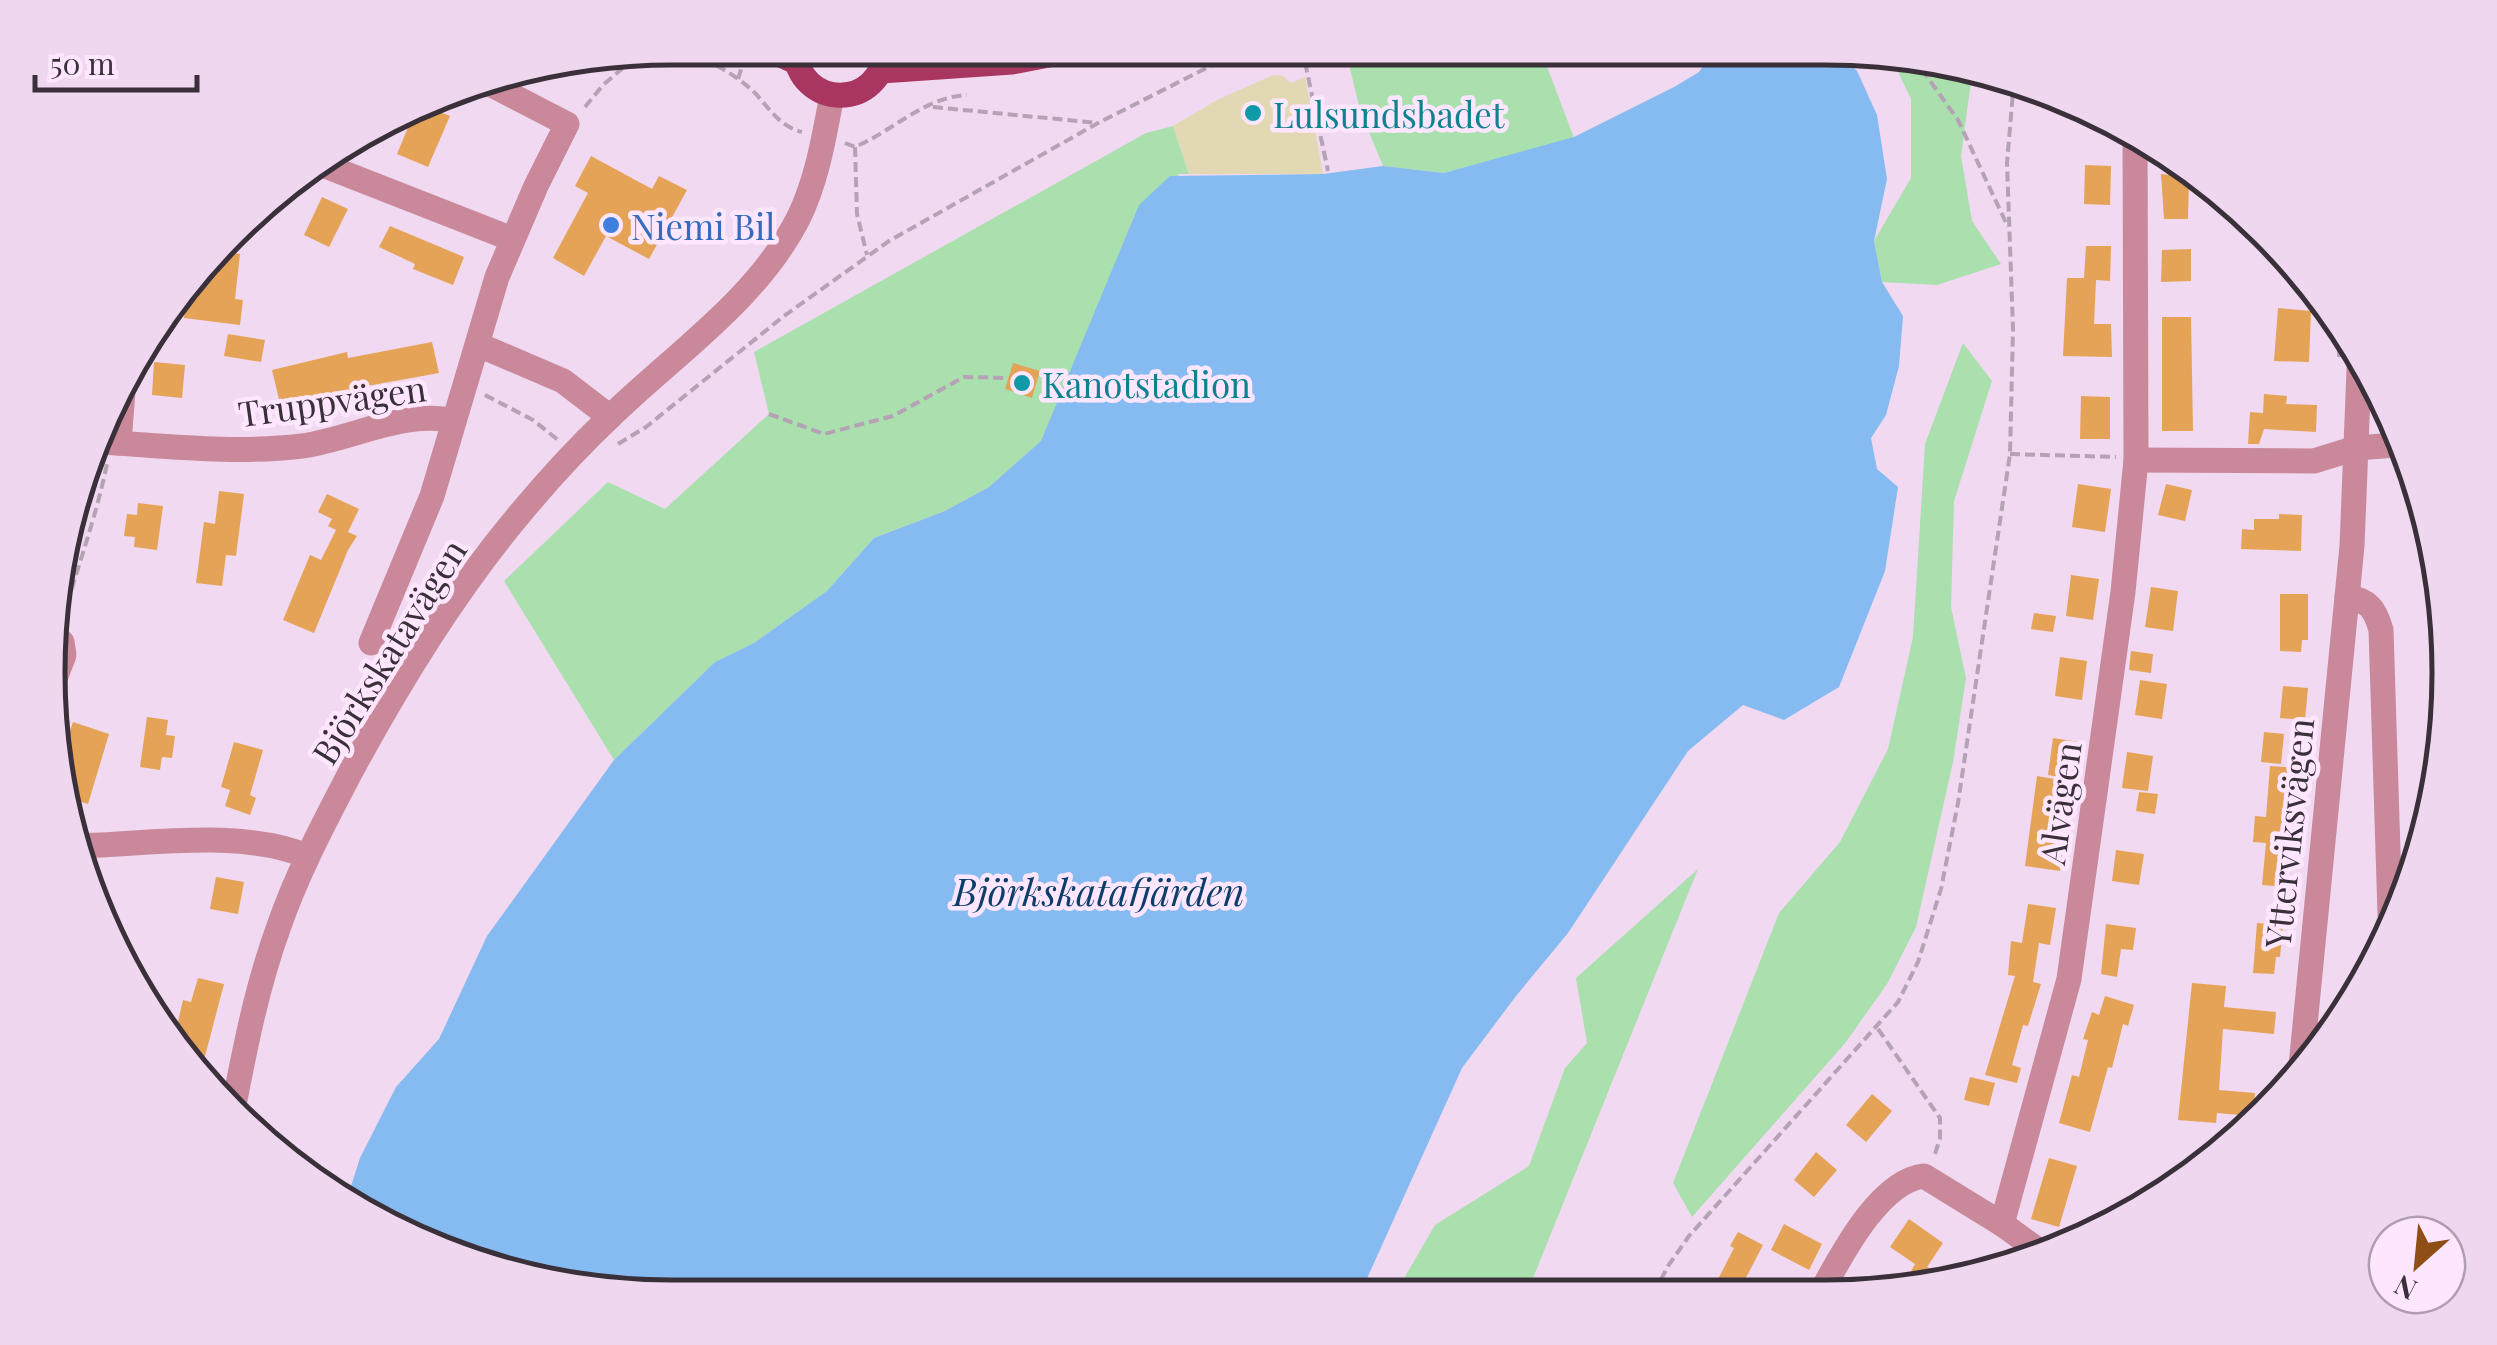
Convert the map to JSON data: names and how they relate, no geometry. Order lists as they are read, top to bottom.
{
  "streets": {
    "street": [
      "Truppvägen",
      "Björkskatavägen",
      "Alvägen",
      "Ytterviksvägen"
    ]
  },
  "water": ["Björkskatafjärden"],
  "places": ["Lulsundsbadet", "Niemi Bil", "Kanotstadion"],
  "scale_bar": "50 m",
  "north": "bottom left"
}
